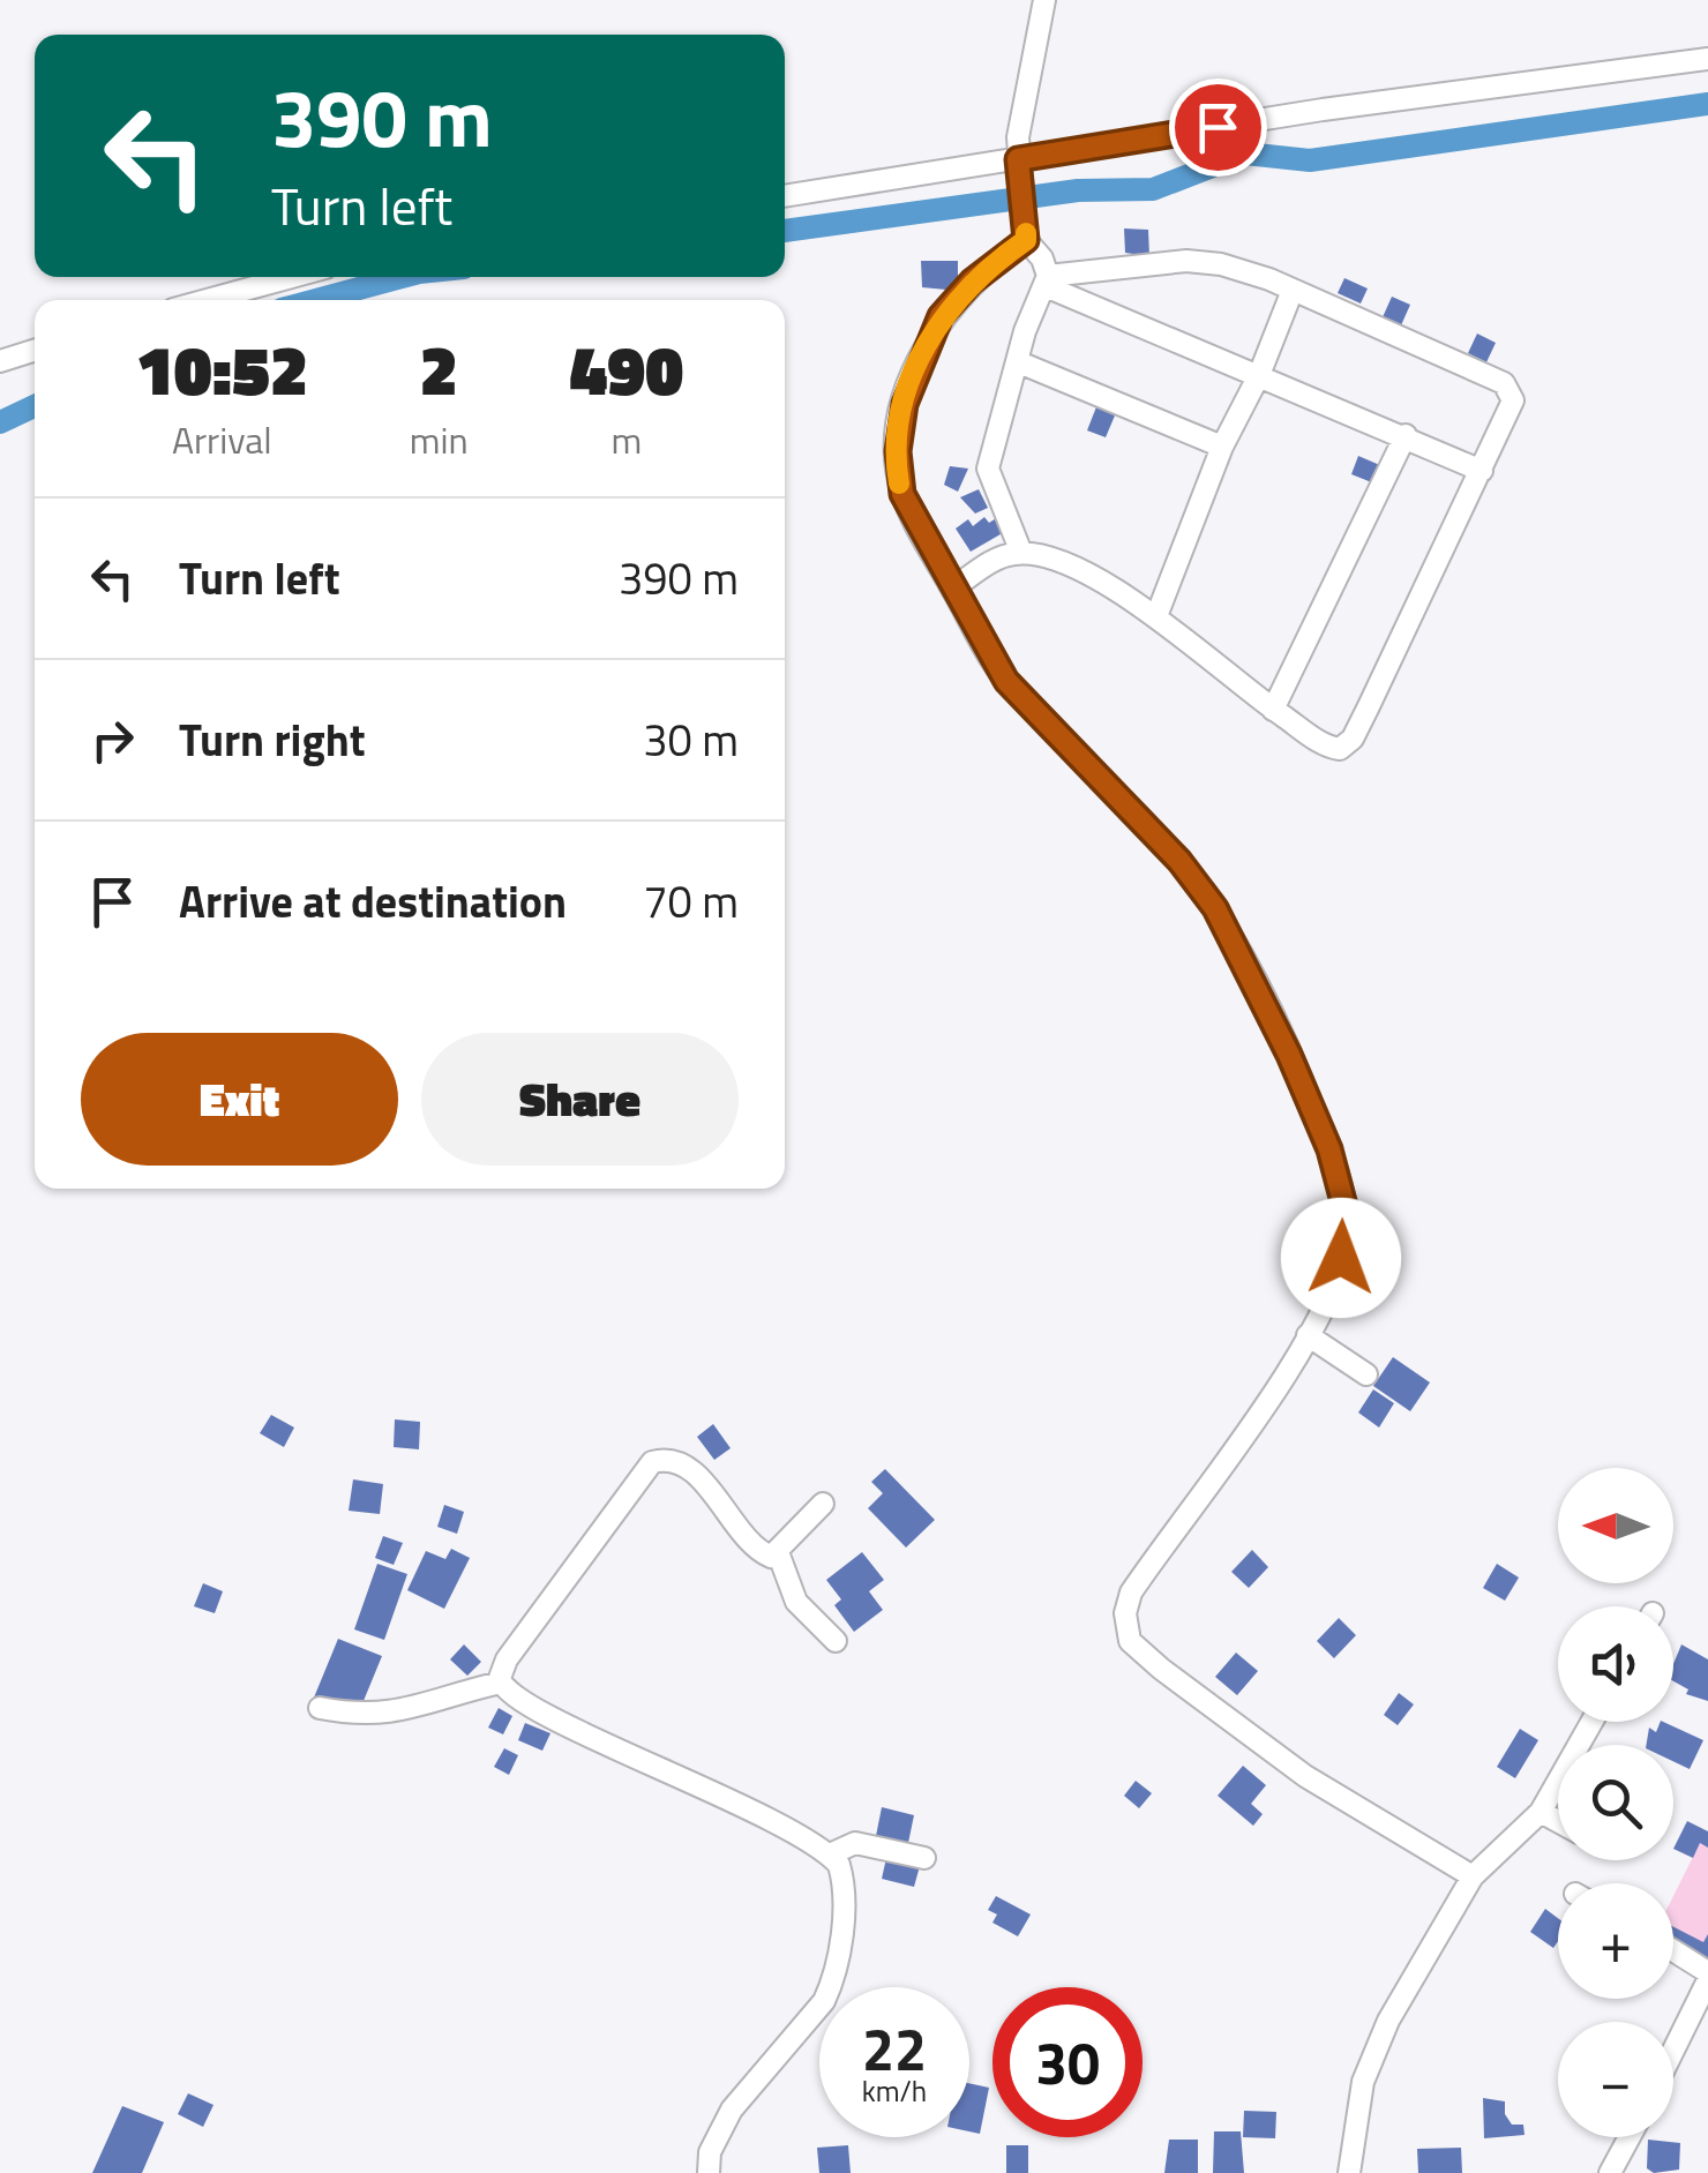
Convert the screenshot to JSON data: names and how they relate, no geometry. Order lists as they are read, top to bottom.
{
  "north": "left",
  "page": {
    "turn": ["390 m", "Turn left"],
    "eta": [
      "10:52",
      "Arrival",
      "2",
      "min",
      "490",
      "m"
    ],
    "list": [
      {
        "name": "Turn left",
        "value": "390 m"
      },
      {
        "name": "Turn right",
        "value": "30 m"
      },
      {
        "name": "Arrive at destination",
        "value": "70 m"
      }
    ],
    "buttons": ["Exit", "Share"],
    "map_buttons": ["+", "−"],
    "speed": "22 km/h",
    "limit": "30"
  }
}
